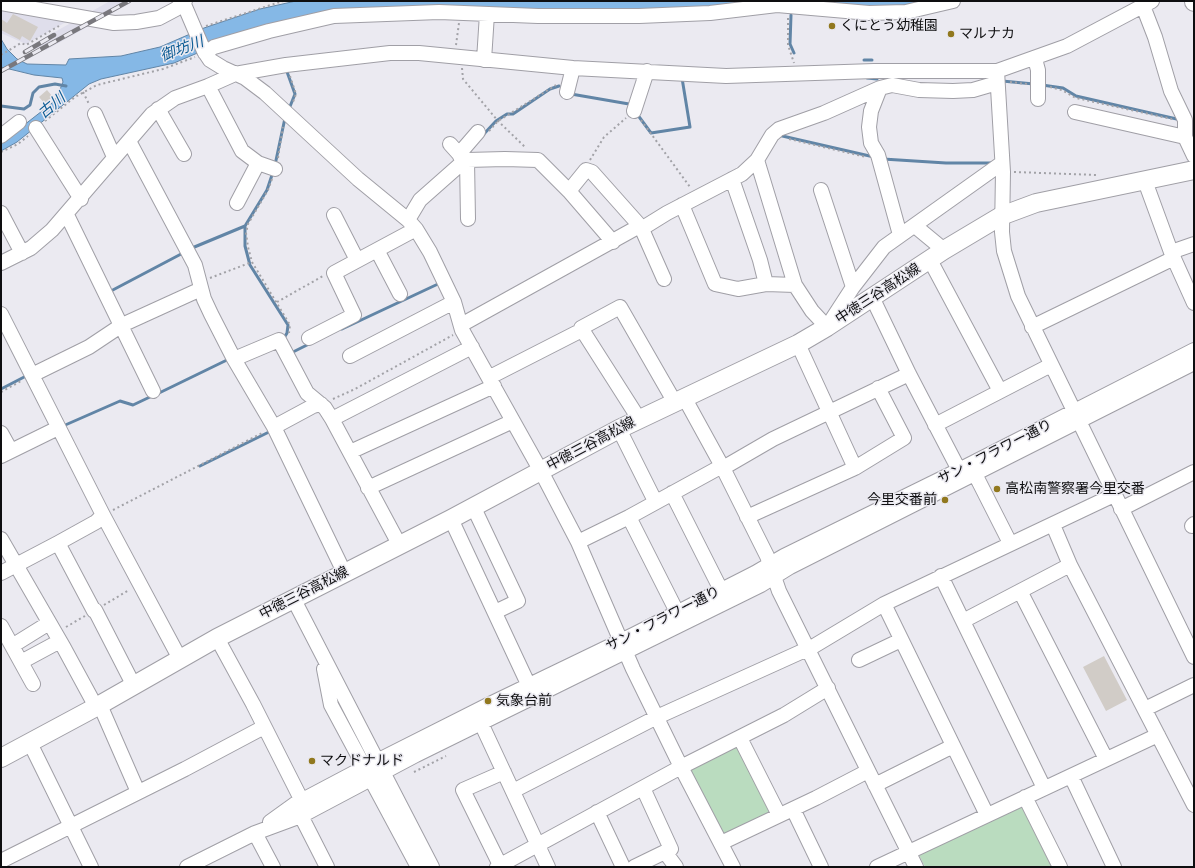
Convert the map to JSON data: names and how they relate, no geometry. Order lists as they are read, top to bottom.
{
  "streets": {
    "main road": ["中徳三谷高松線"],
    "street": ["サン・フラワー通り"]
  },
  "water": ["御坊川", "古川"],
  "places": [
    "くにとう幼稚園",
    "マルナカ",
    "高松南警察署今里交番",
    "今里交番前",
    "気象台前",
    "マクドナルド"
  ]
}
